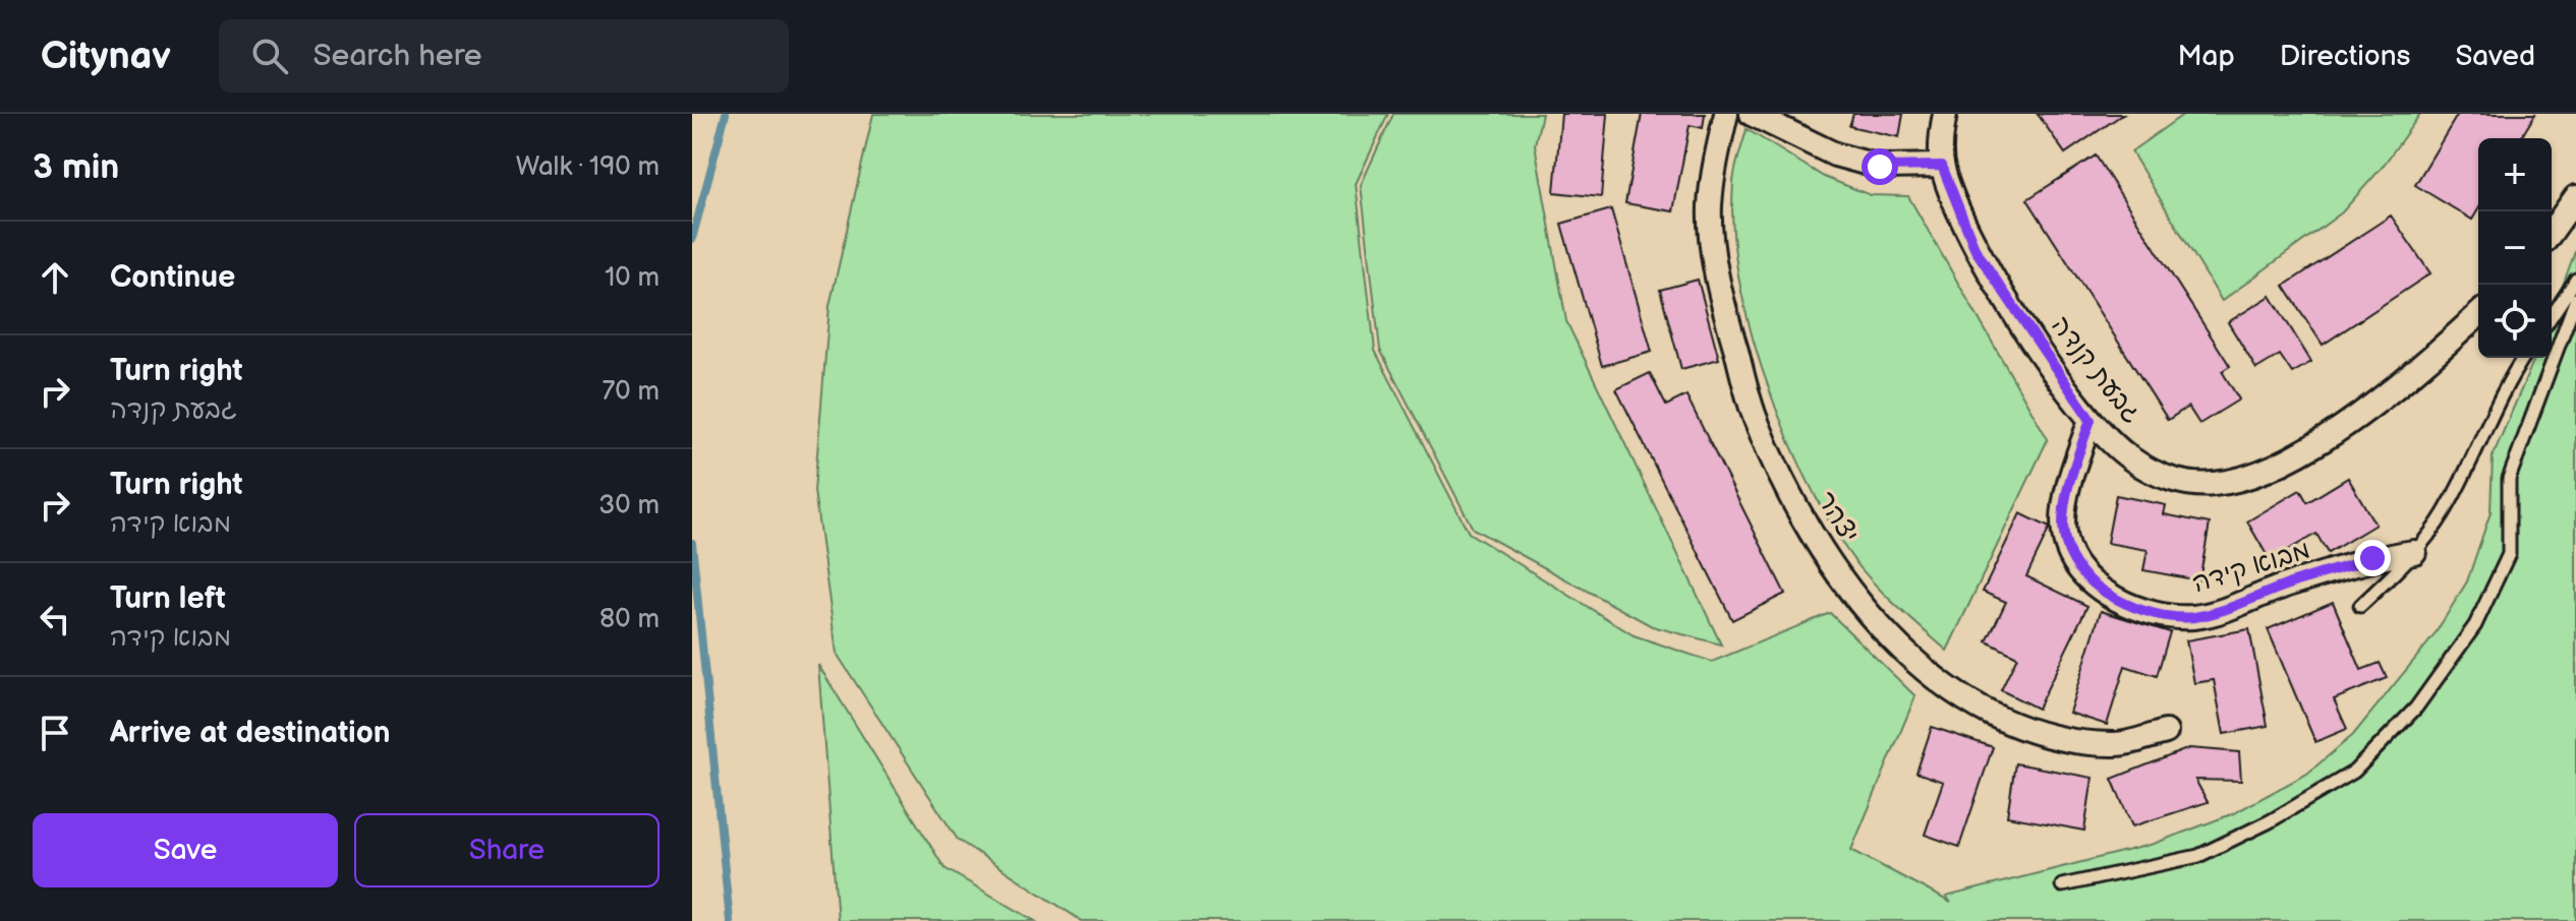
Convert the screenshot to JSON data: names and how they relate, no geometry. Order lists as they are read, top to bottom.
{
  "streets": {
    "street": ["גבעת קנדה", "יצהר", "מבוא קידה"]
  },
  "crossings": [
    ["גבעת קנדה", "מבוא קידה"]
  ],
  "page": {
    "header": "Citynav",
    "search": "Search here",
    "nav": ["Map", "Directions", "Saved"],
    "heading": ["3 min", "Walk · 190 m"],
    "map_buttons": ["+", "−"],
    "list": [
      ["Continue", "10 m"],
      ["Turn right", "גבעת קנדה", "70 m"],
      ["Turn right", "מבוא קידה", "30 m"],
      ["Turn left", "מבוא קידה", "80 m"],
      "Arrive at destination"
    ],
    "buttons": ["Save", "Share"]
  }
}
